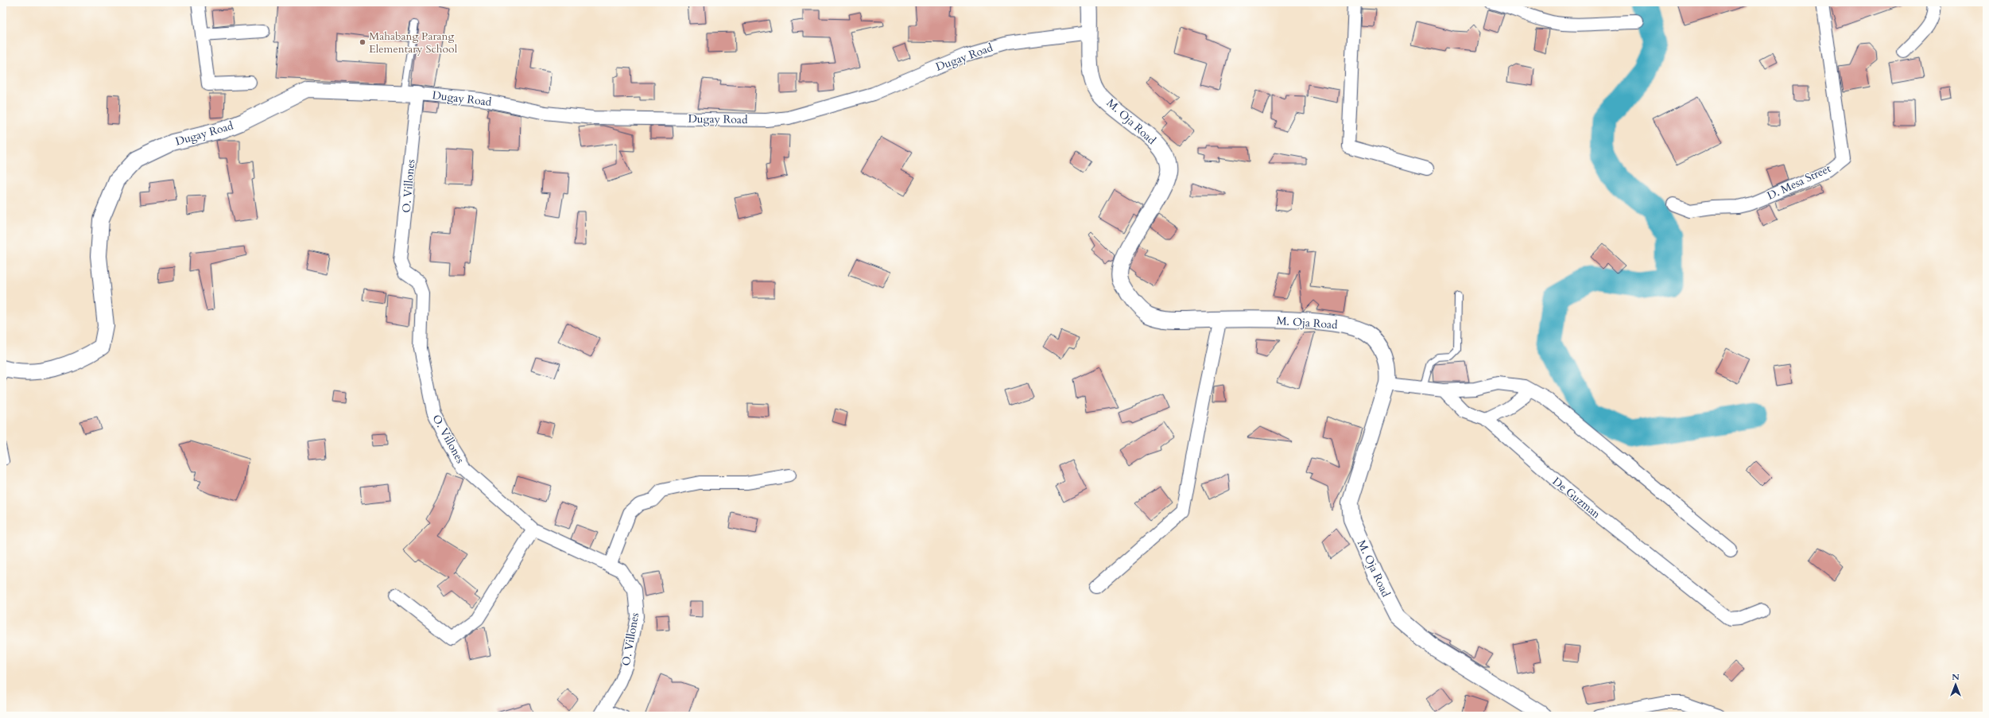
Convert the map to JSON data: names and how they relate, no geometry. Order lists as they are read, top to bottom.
{
  "streets": {
    "street": [
      "Dugay Road",
      "M. Oja Road",
      "D. Mesa Street",
      "O. Villones",
      "De Guzman"
    ]
  },
  "crossings": [
    ["Dugay Road", "M. Oja Road"],
    ["Dugay Road", "O. Villones"]
  ],
  "places": ["Mahabang Parang Elementary School"],
  "north": "top"
}
